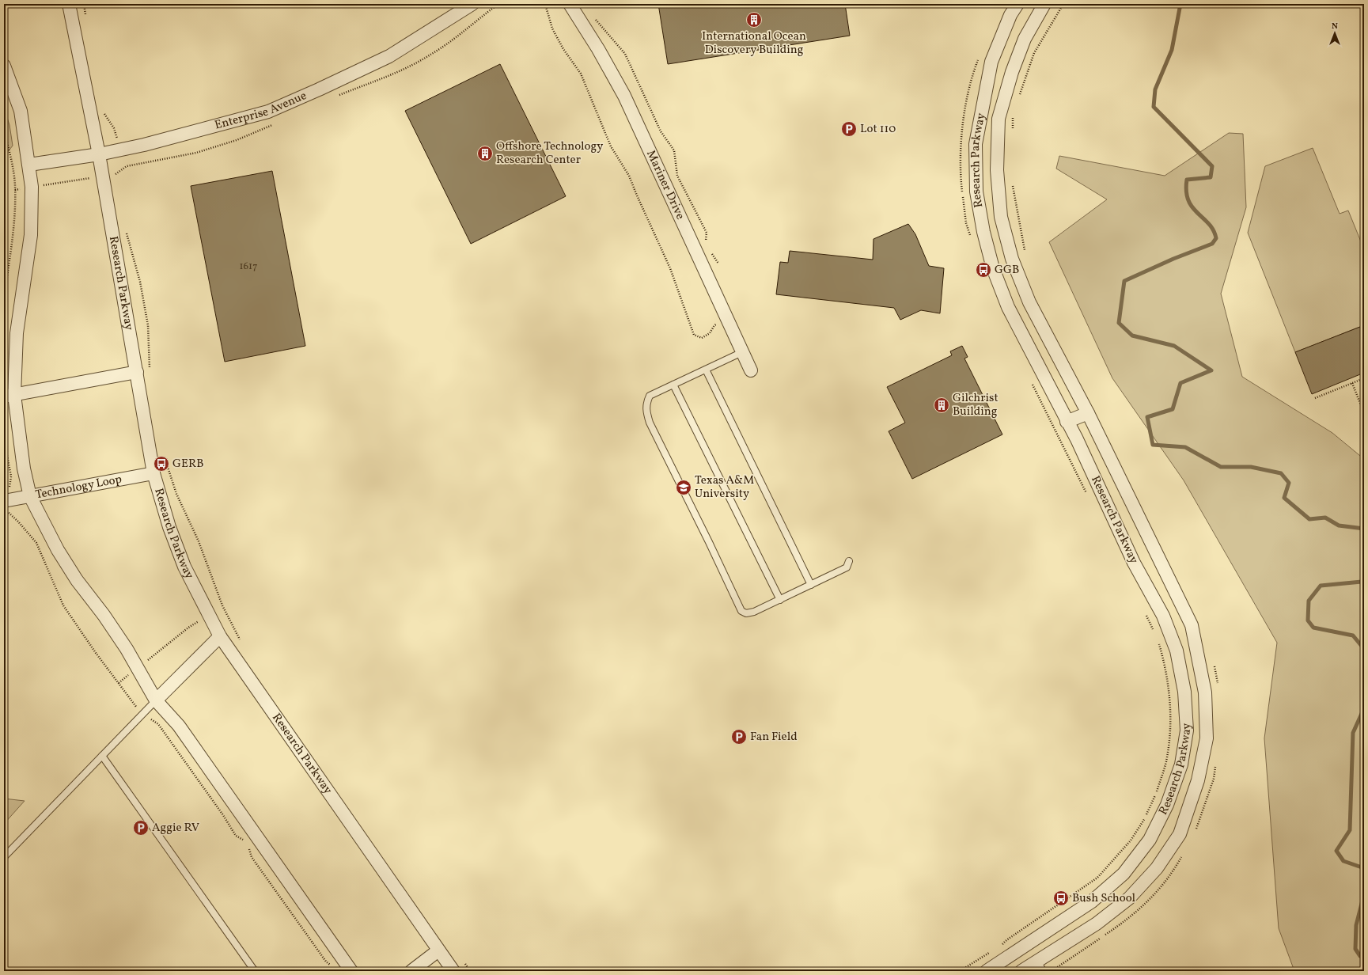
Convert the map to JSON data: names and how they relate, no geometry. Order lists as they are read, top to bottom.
{
  "streets": {
    "street": [
      "Enterprise Avenue",
      "Research Parkway",
      "Mariner Drive",
      "Technology Loop"
    ]
  },
  "crossings": [
    ["Enterprise Avenue", "Research Parkway"],
    ["Research Parkway", "Technology Loop"]
  ],
  "places": {
    "building": ["International Ocean Discovery Building", "Offshore Technology Research Center", "Gilchrist Building"],
    "parking": ["Lot 110", "Fan Field", "Aggie RV"],
    "bus stop": ["GGB", "GERB", "Bush School"],
    "school or university": ["Texas A&M University"]
  },
  "house_numbers": ["1617"],
  "north": "top"
}
